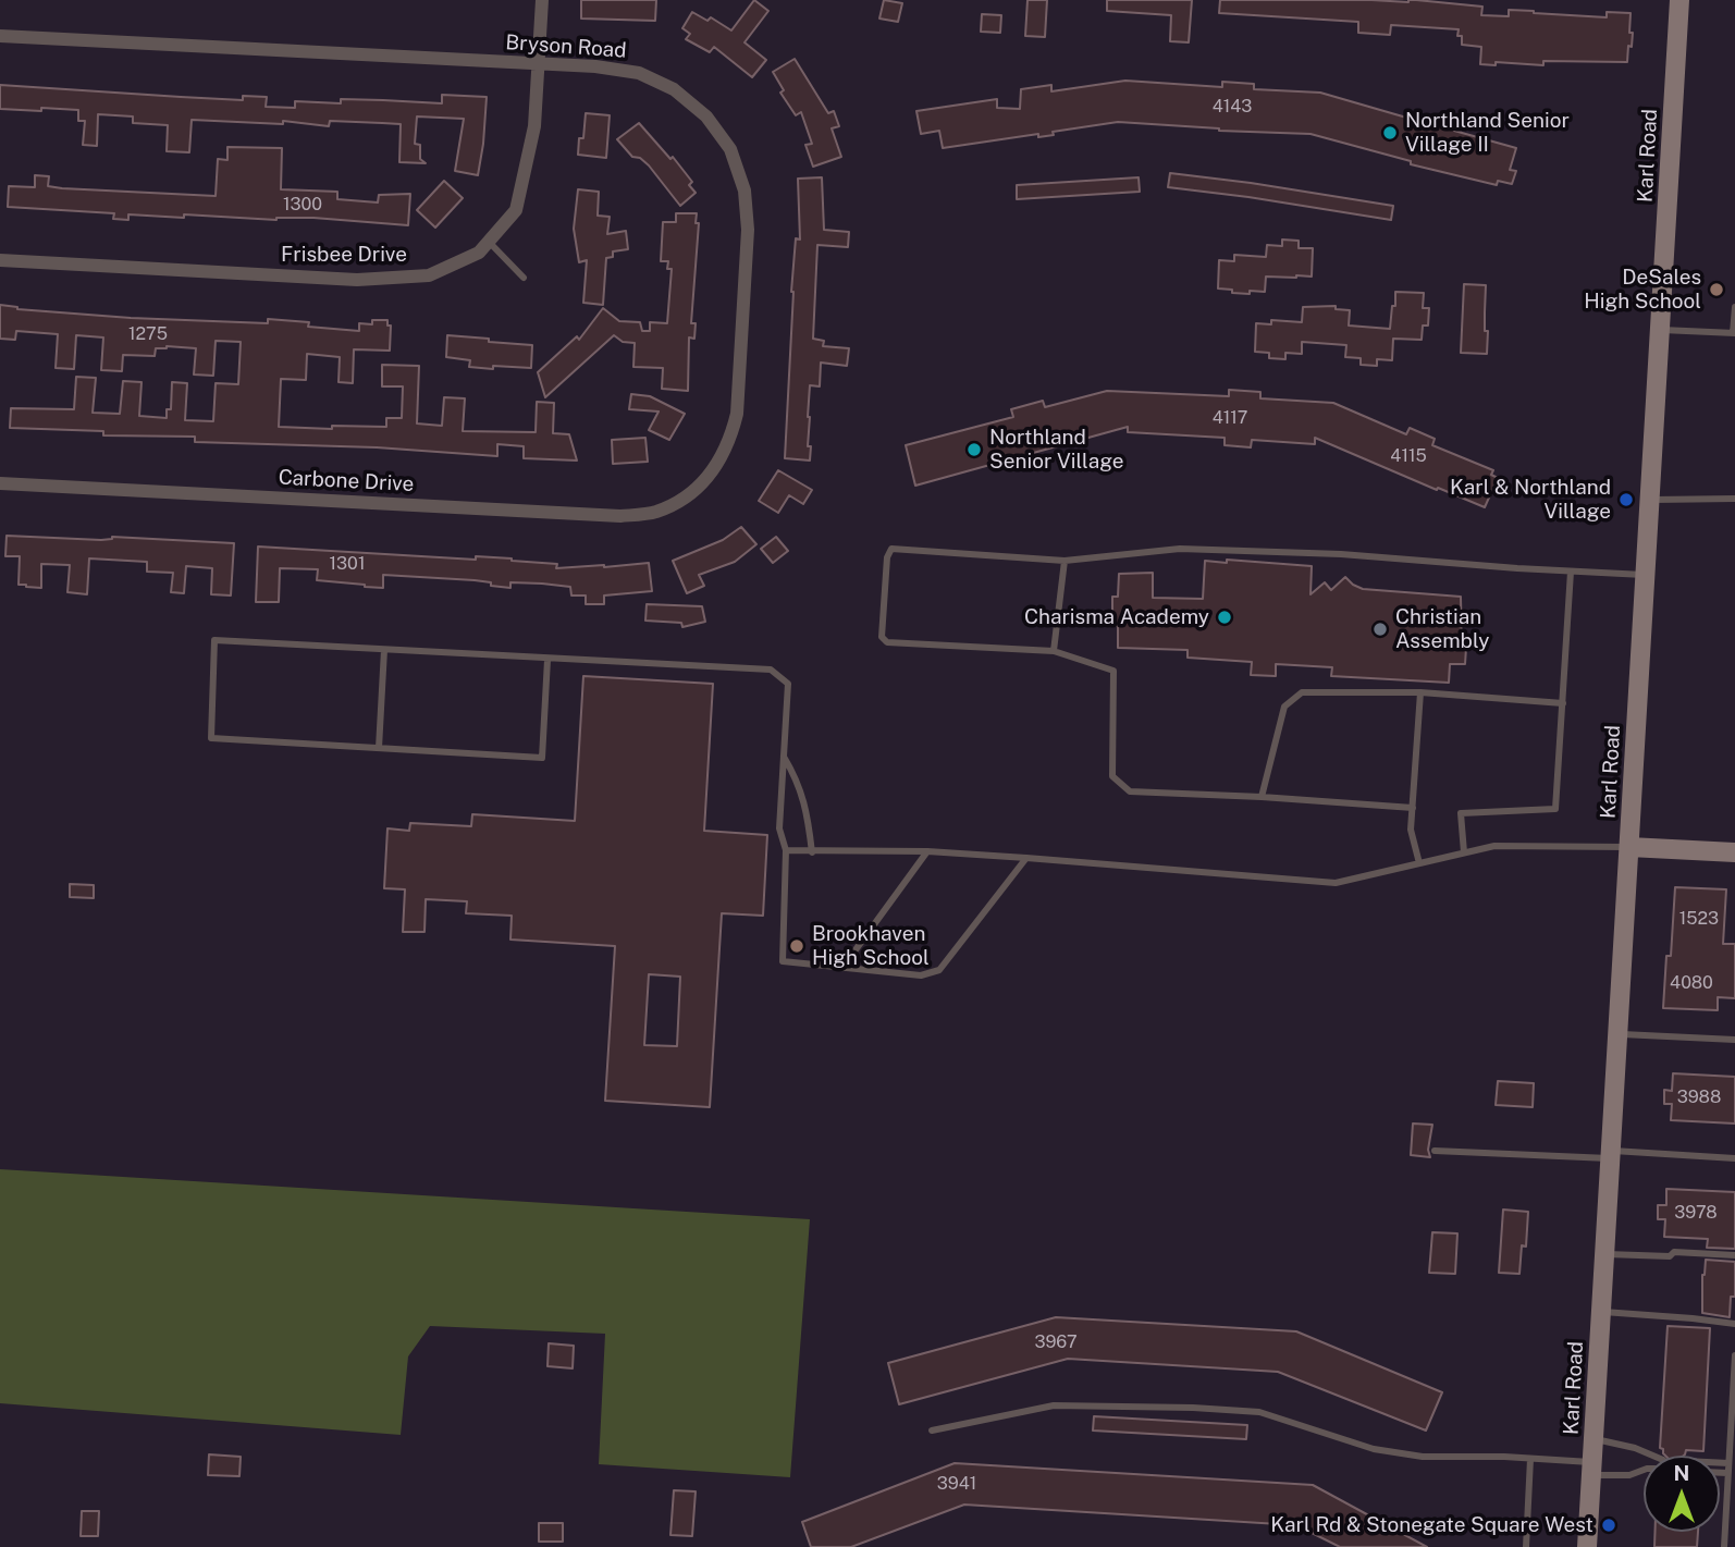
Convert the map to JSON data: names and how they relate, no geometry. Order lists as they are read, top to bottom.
{
  "streets": {
    "main road": ["Karl Road"],
    "street": ["Bryson Road", "Frisbee Drive", "Carbone Drive"]
  },
  "crossings": [
    ["Bryson Road", "Frisbee Drive"],
    ["Bryson Road", "Carbone Drive"]
  ],
  "places": [
    "Northland Senior Village II",
    "DeSales High School",
    "Northland Senior Village",
    "Karl & Northland Village",
    "Charisma Academy",
    "Christian Assembly",
    "Brookhaven High School",
    "Karl Rd & Stonegate Square West"
  ],
  "house_numbers": [
    "4143",
    "1300",
    "1275",
    "4117",
    "4115",
    "1301",
    "1523",
    "4080",
    "3988",
    "3978",
    "3967",
    "3941"
  ],
  "north": "top"
}
